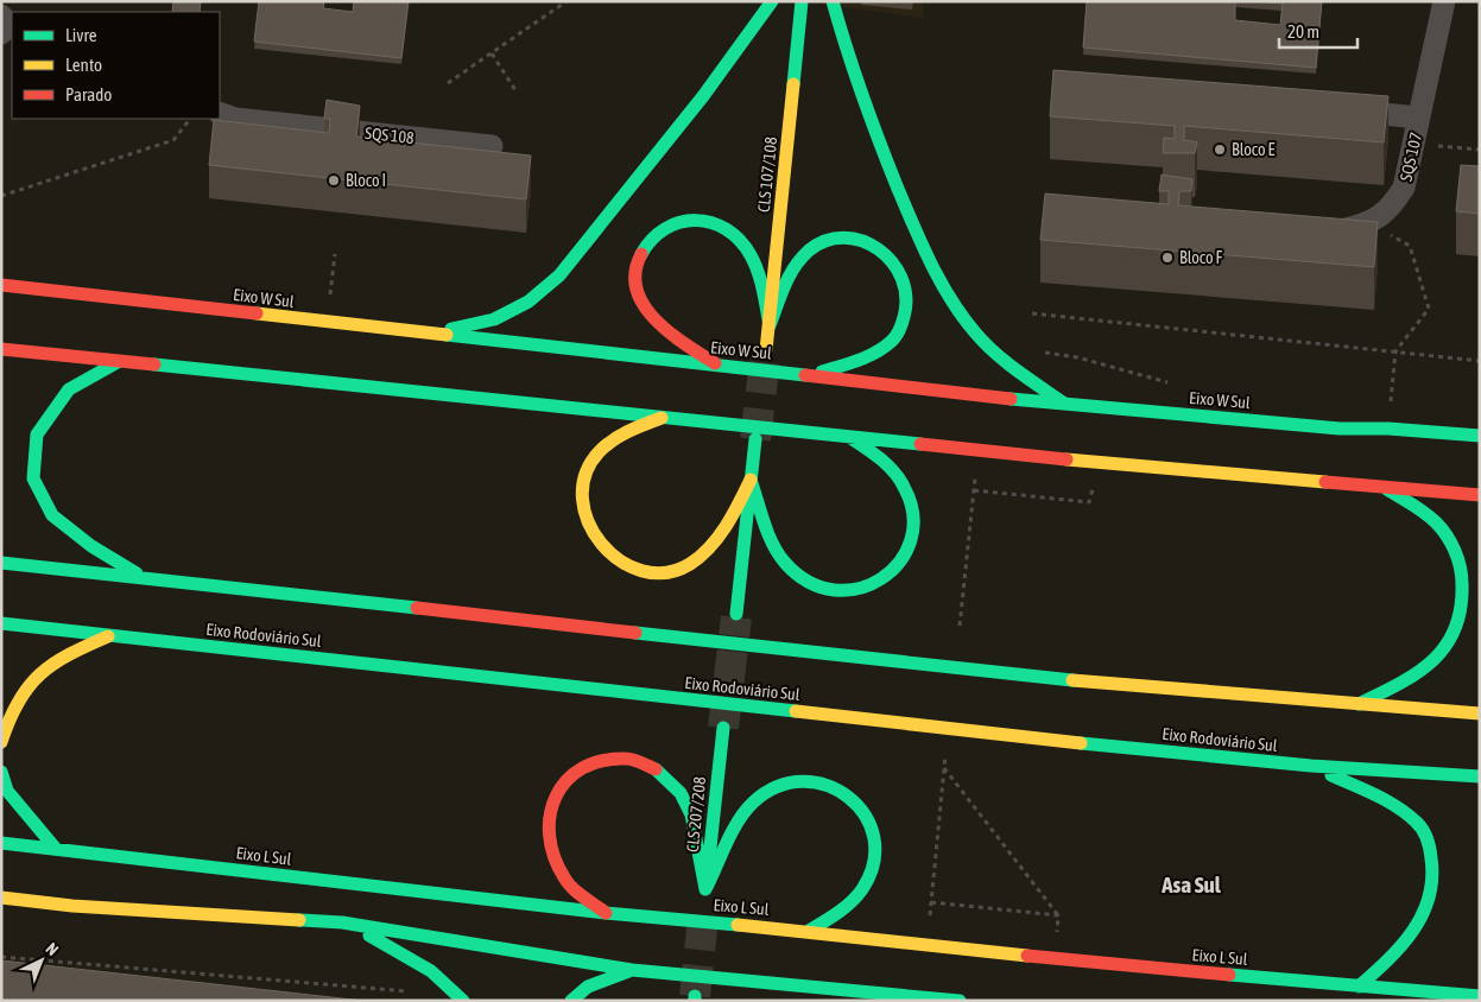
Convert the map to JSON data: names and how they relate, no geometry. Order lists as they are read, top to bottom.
{
  "streets": {
    "main road": [
      "CLS 107/108",
      "Eixo W Sul",
      "Eixo Rodoviário Sul",
      "CLS 207/208",
      "Eixo L Sul"
    ],
    "street": ["SQS 108", "SQS 107"]
  },
  "districts": ["Asa Sul"],
  "places": ["Bloco E", "Bloco I", "Bloco F"],
  "legend": ["Livre", "Lento", "Parado"],
  "scale_bar": "20 m",
  "north": "top right"
}
